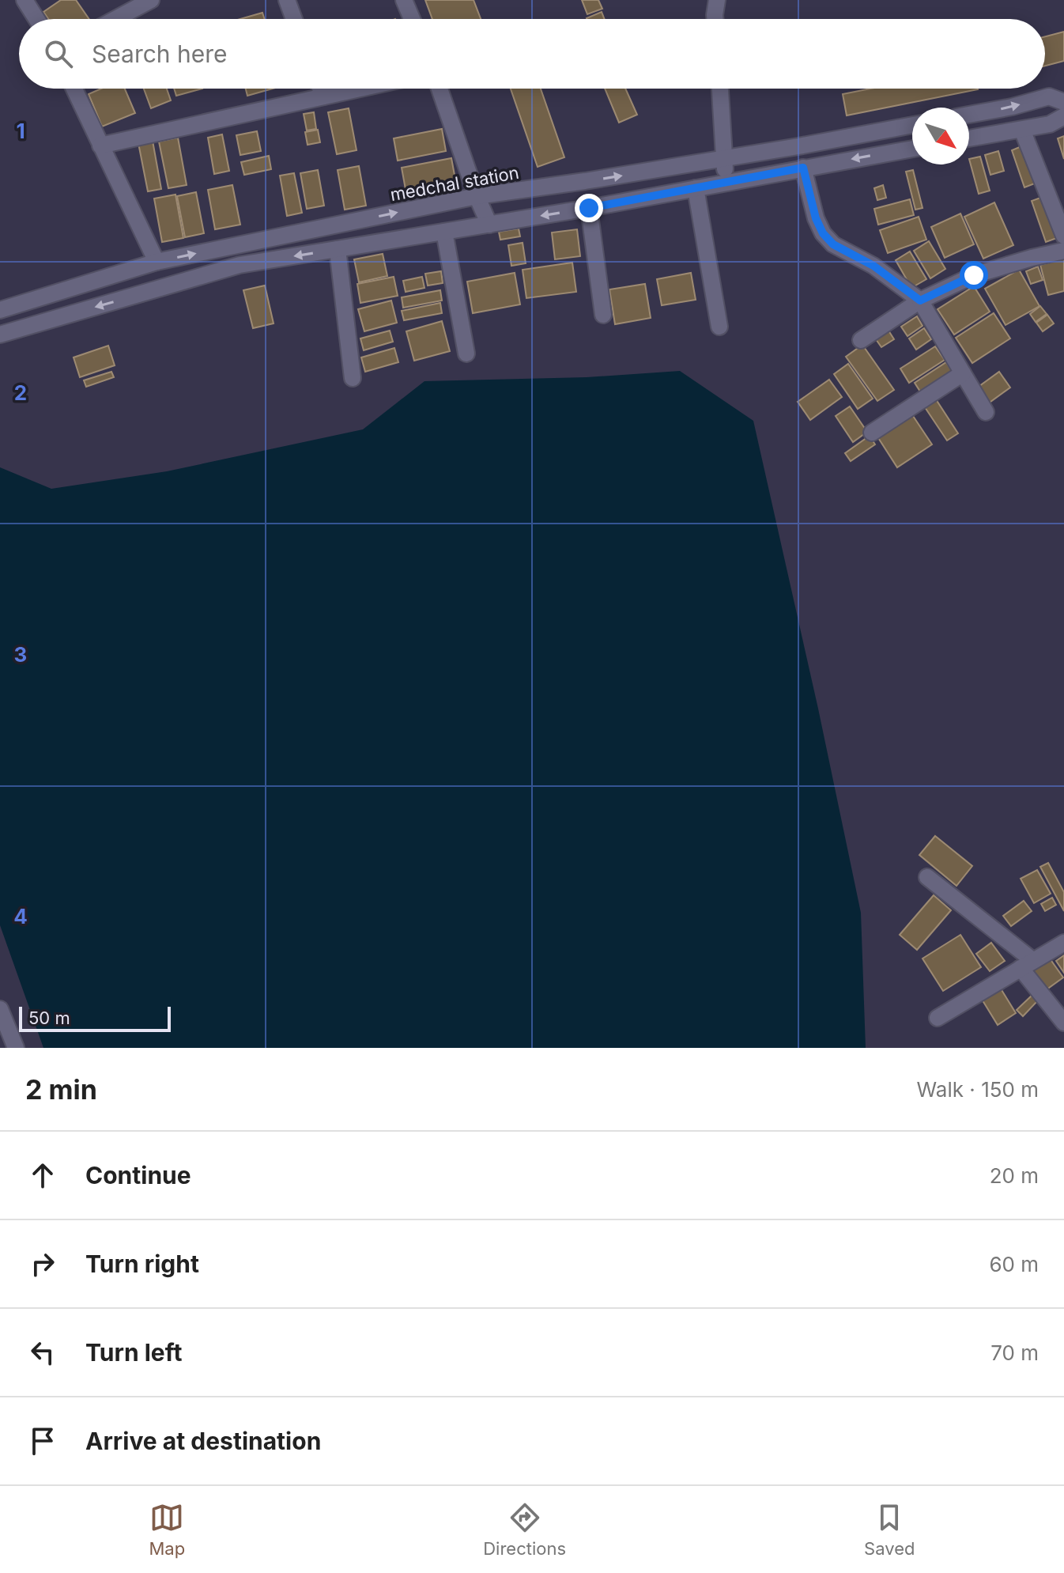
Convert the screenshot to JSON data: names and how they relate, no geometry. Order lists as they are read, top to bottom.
{
  "streets": {
    "street": ["medchal station"]
  },
  "scale_bar": "50 m",
  "north": "bottom right",
  "page": {
    "search": "Search here",
    "scale": "50 m",
    "heading": ["2 min", "Walk · 150 m"],
    "list": [
      ["Continue", "20 m"],
      ["Turn right", "60 m"],
      ["Turn left", "70 m"],
      "Arrive at destination"
    ],
    "nav": ["Map", "Directions", "Saved"]
  },
  "grid": {
    "rows": [
      "1",
      "2",
      "3",
      "4"
    ]
  }
}
